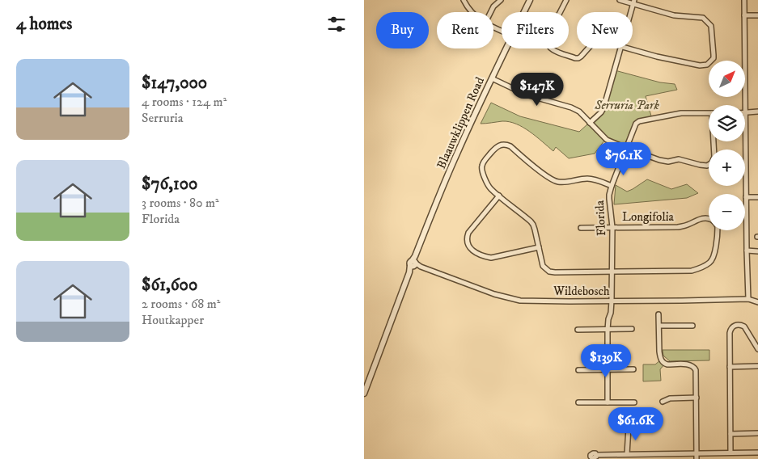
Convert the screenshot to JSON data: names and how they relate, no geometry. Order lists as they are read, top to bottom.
{
  "streets": {
    "street": [
      "Blaauwklippen Road",
      "Longifolia",
      "Florida",
      "Wildebosch"
    ]
  },
  "crossings": [
    ["Blaauwklippen Road", "Wildebosch"],
    ["Longifolia", "Florida"],
    ["Florida", "Wildebosch"]
  ],
  "parks": ["Serruria Park"],
  "north": "top right",
  "page": {
    "heading": "4 homes",
    "chip": [
      "Buy",
      "Rent",
      "Filters",
      "New"
    ],
    "list": [
      {
        "name": "$147,000",
        "note": "4 rooms · 124 m² · Serruria"
      },
      {
        "name": "$76,100",
        "note": "3 rooms · 80 m² · Florida"
      },
      {
        "name": "$61,600",
        "note": "2 rooms · 68 m² · Houtkapper"
      }
    ],
    "map_buttons": ["+", "−"],
    "price": [
      "$147K",
      "$76.1K",
      "$139K",
      "$61.6K"
    ]
  }
}
